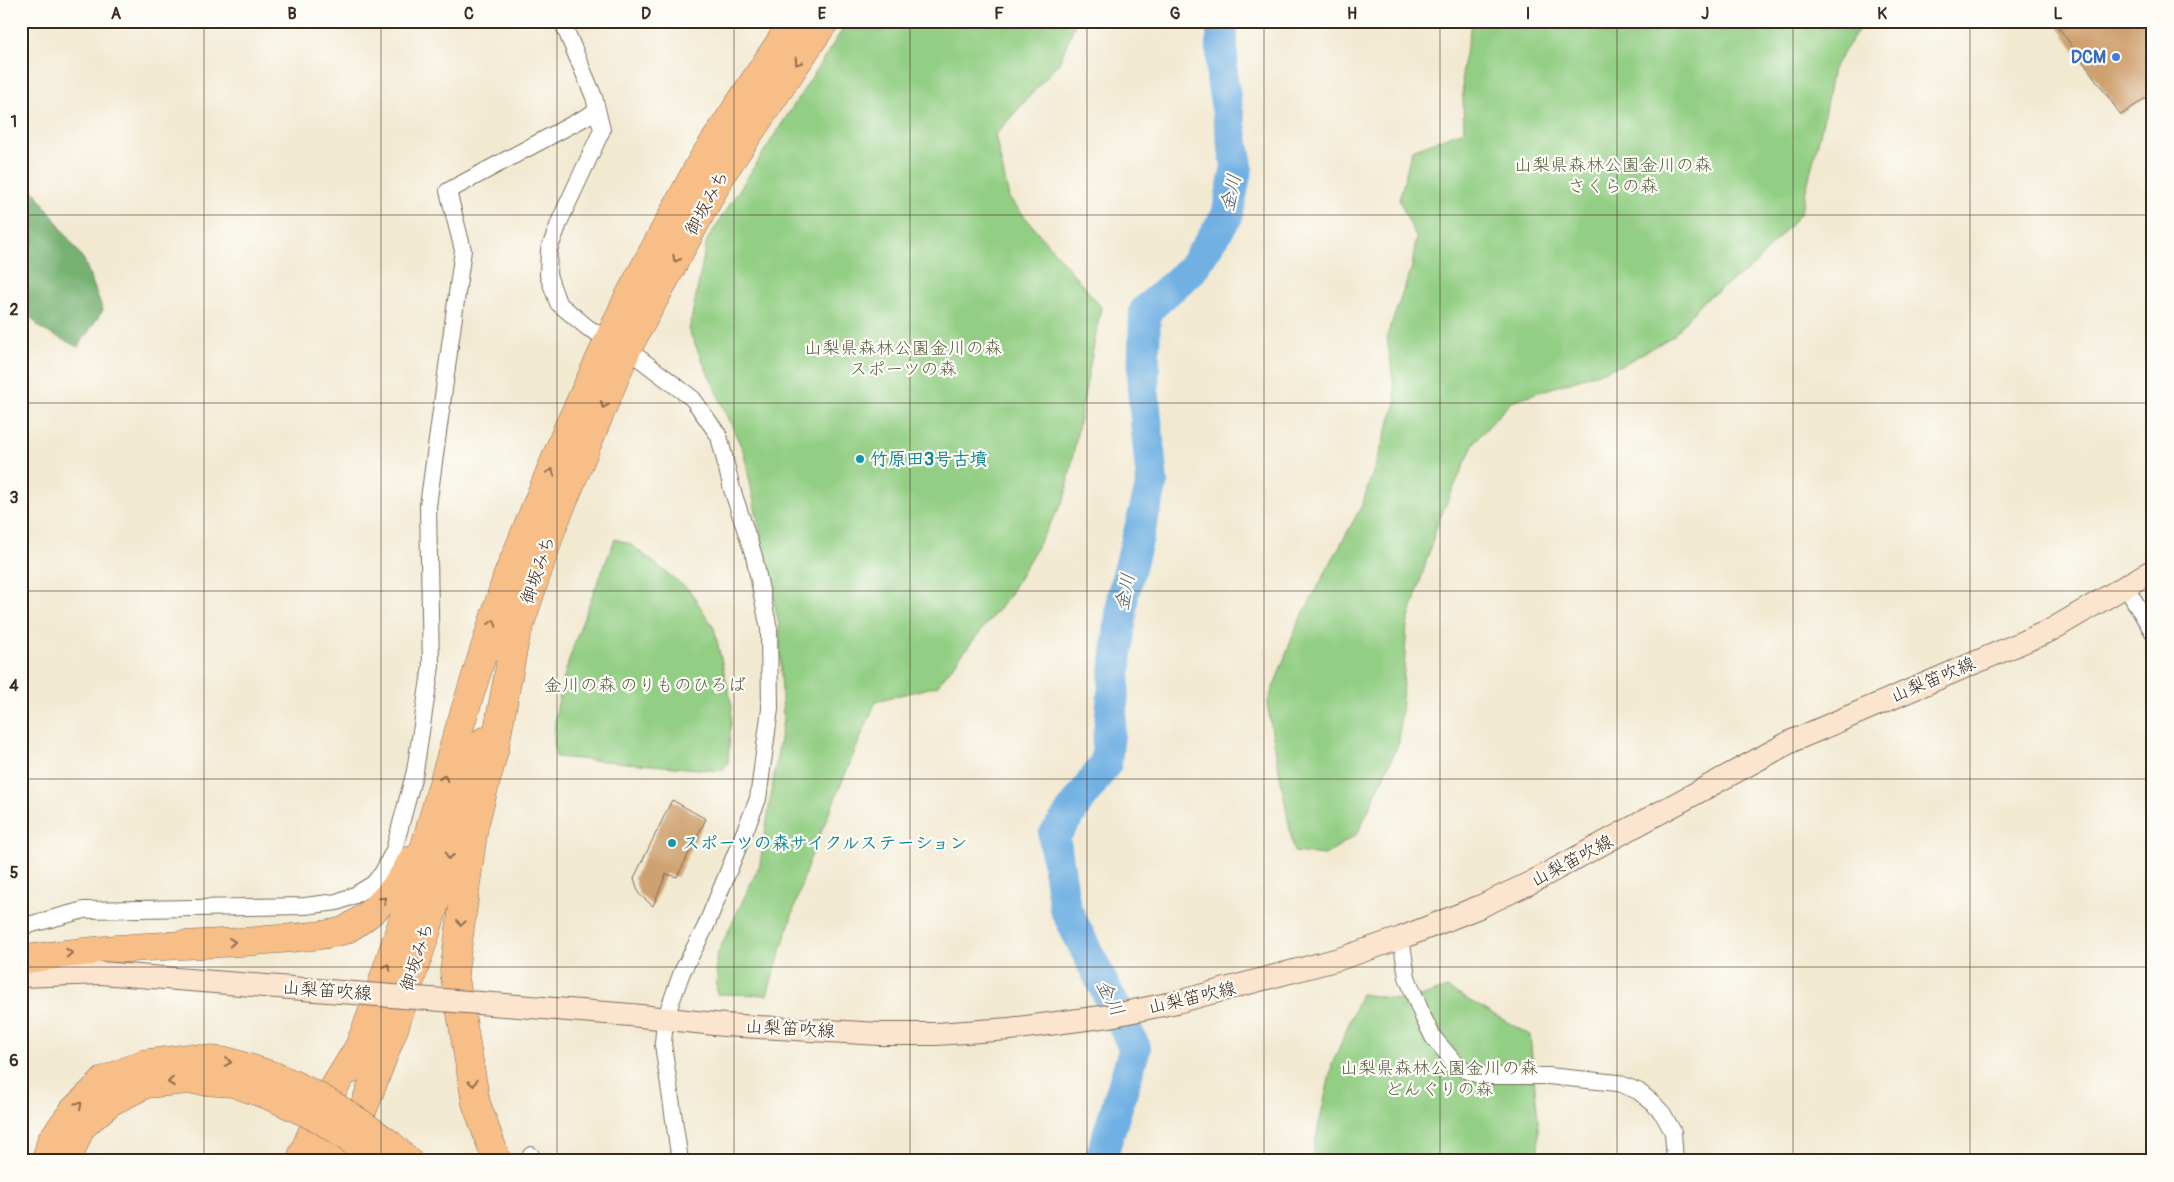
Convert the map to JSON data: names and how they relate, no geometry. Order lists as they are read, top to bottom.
{
  "streets": {
    "highway": ["御坂みち"],
    "main road": ["山梨笛吹線"]
  },
  "water": ["金川"],
  "parks": [
    "山梨県森林公園金川の森 さくらの森",
    "山梨県森林公園金川の森 スポーツの森",
    "金川の森 のりものひろば",
    "山梨県森林公園金川の森 どんぐりの森"
  ],
  "places": ["DCM", "竹原田3号古墳", "スポーツの森サイクルステーション"],
  "grid": {
    "columns": [
      "A",
      "B",
      "C",
      "D",
      "E",
      "F",
      "G",
      "H",
      "I",
      "J",
      "K",
      "L"
    ],
    "rows": [
      "1",
      "2",
      "3",
      "4",
      "5",
      "6"
    ]
  }
}
